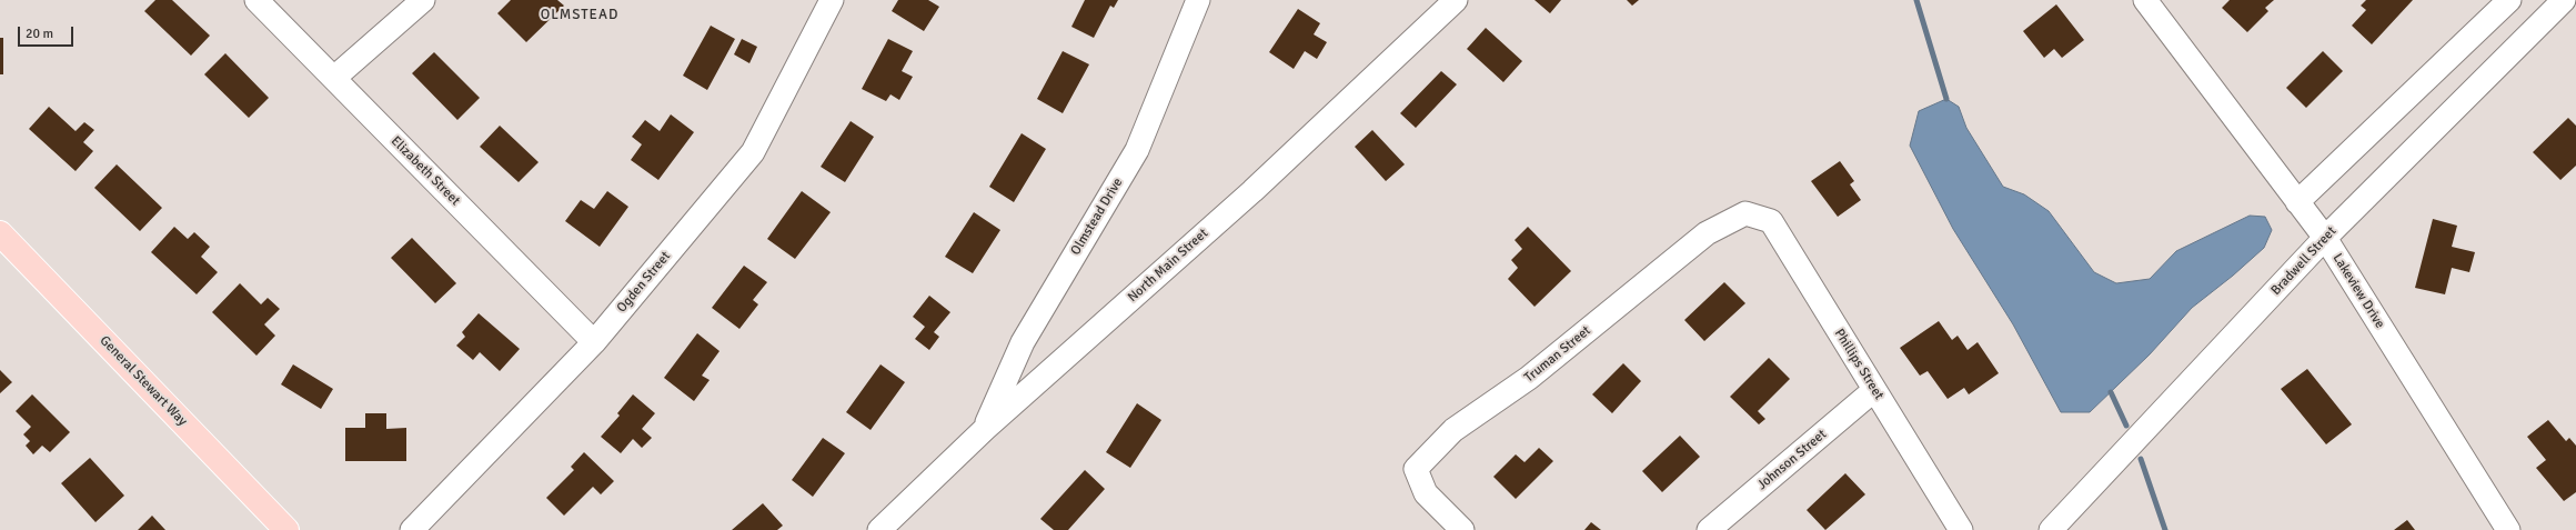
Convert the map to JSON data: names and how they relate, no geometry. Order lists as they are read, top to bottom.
{
  "streets": {
    "main road": ["General Stewart Way"],
    "street": [
      "Elizabeth Street",
      "Olmstead Drive",
      "Bradwell Street",
      "North Main Street",
      "Ogden Street",
      "Lakeview Drive",
      "Truman Street",
      "Phillips Street",
      "Johnson Street"
    ]
  },
  "crossings": [
    ["Elizabeth Street", "Ogden Street"],
    ["Olmstead Drive", "North Main Street"],
    ["Bradwell Street", "Lakeview Drive"],
    ["Truman Street", "Phillips Street"],
    ["Phillips Street", "Johnson Street"]
  ],
  "districts": ["OLMSTEAD"],
  "scale_bar": "20 m"
}
